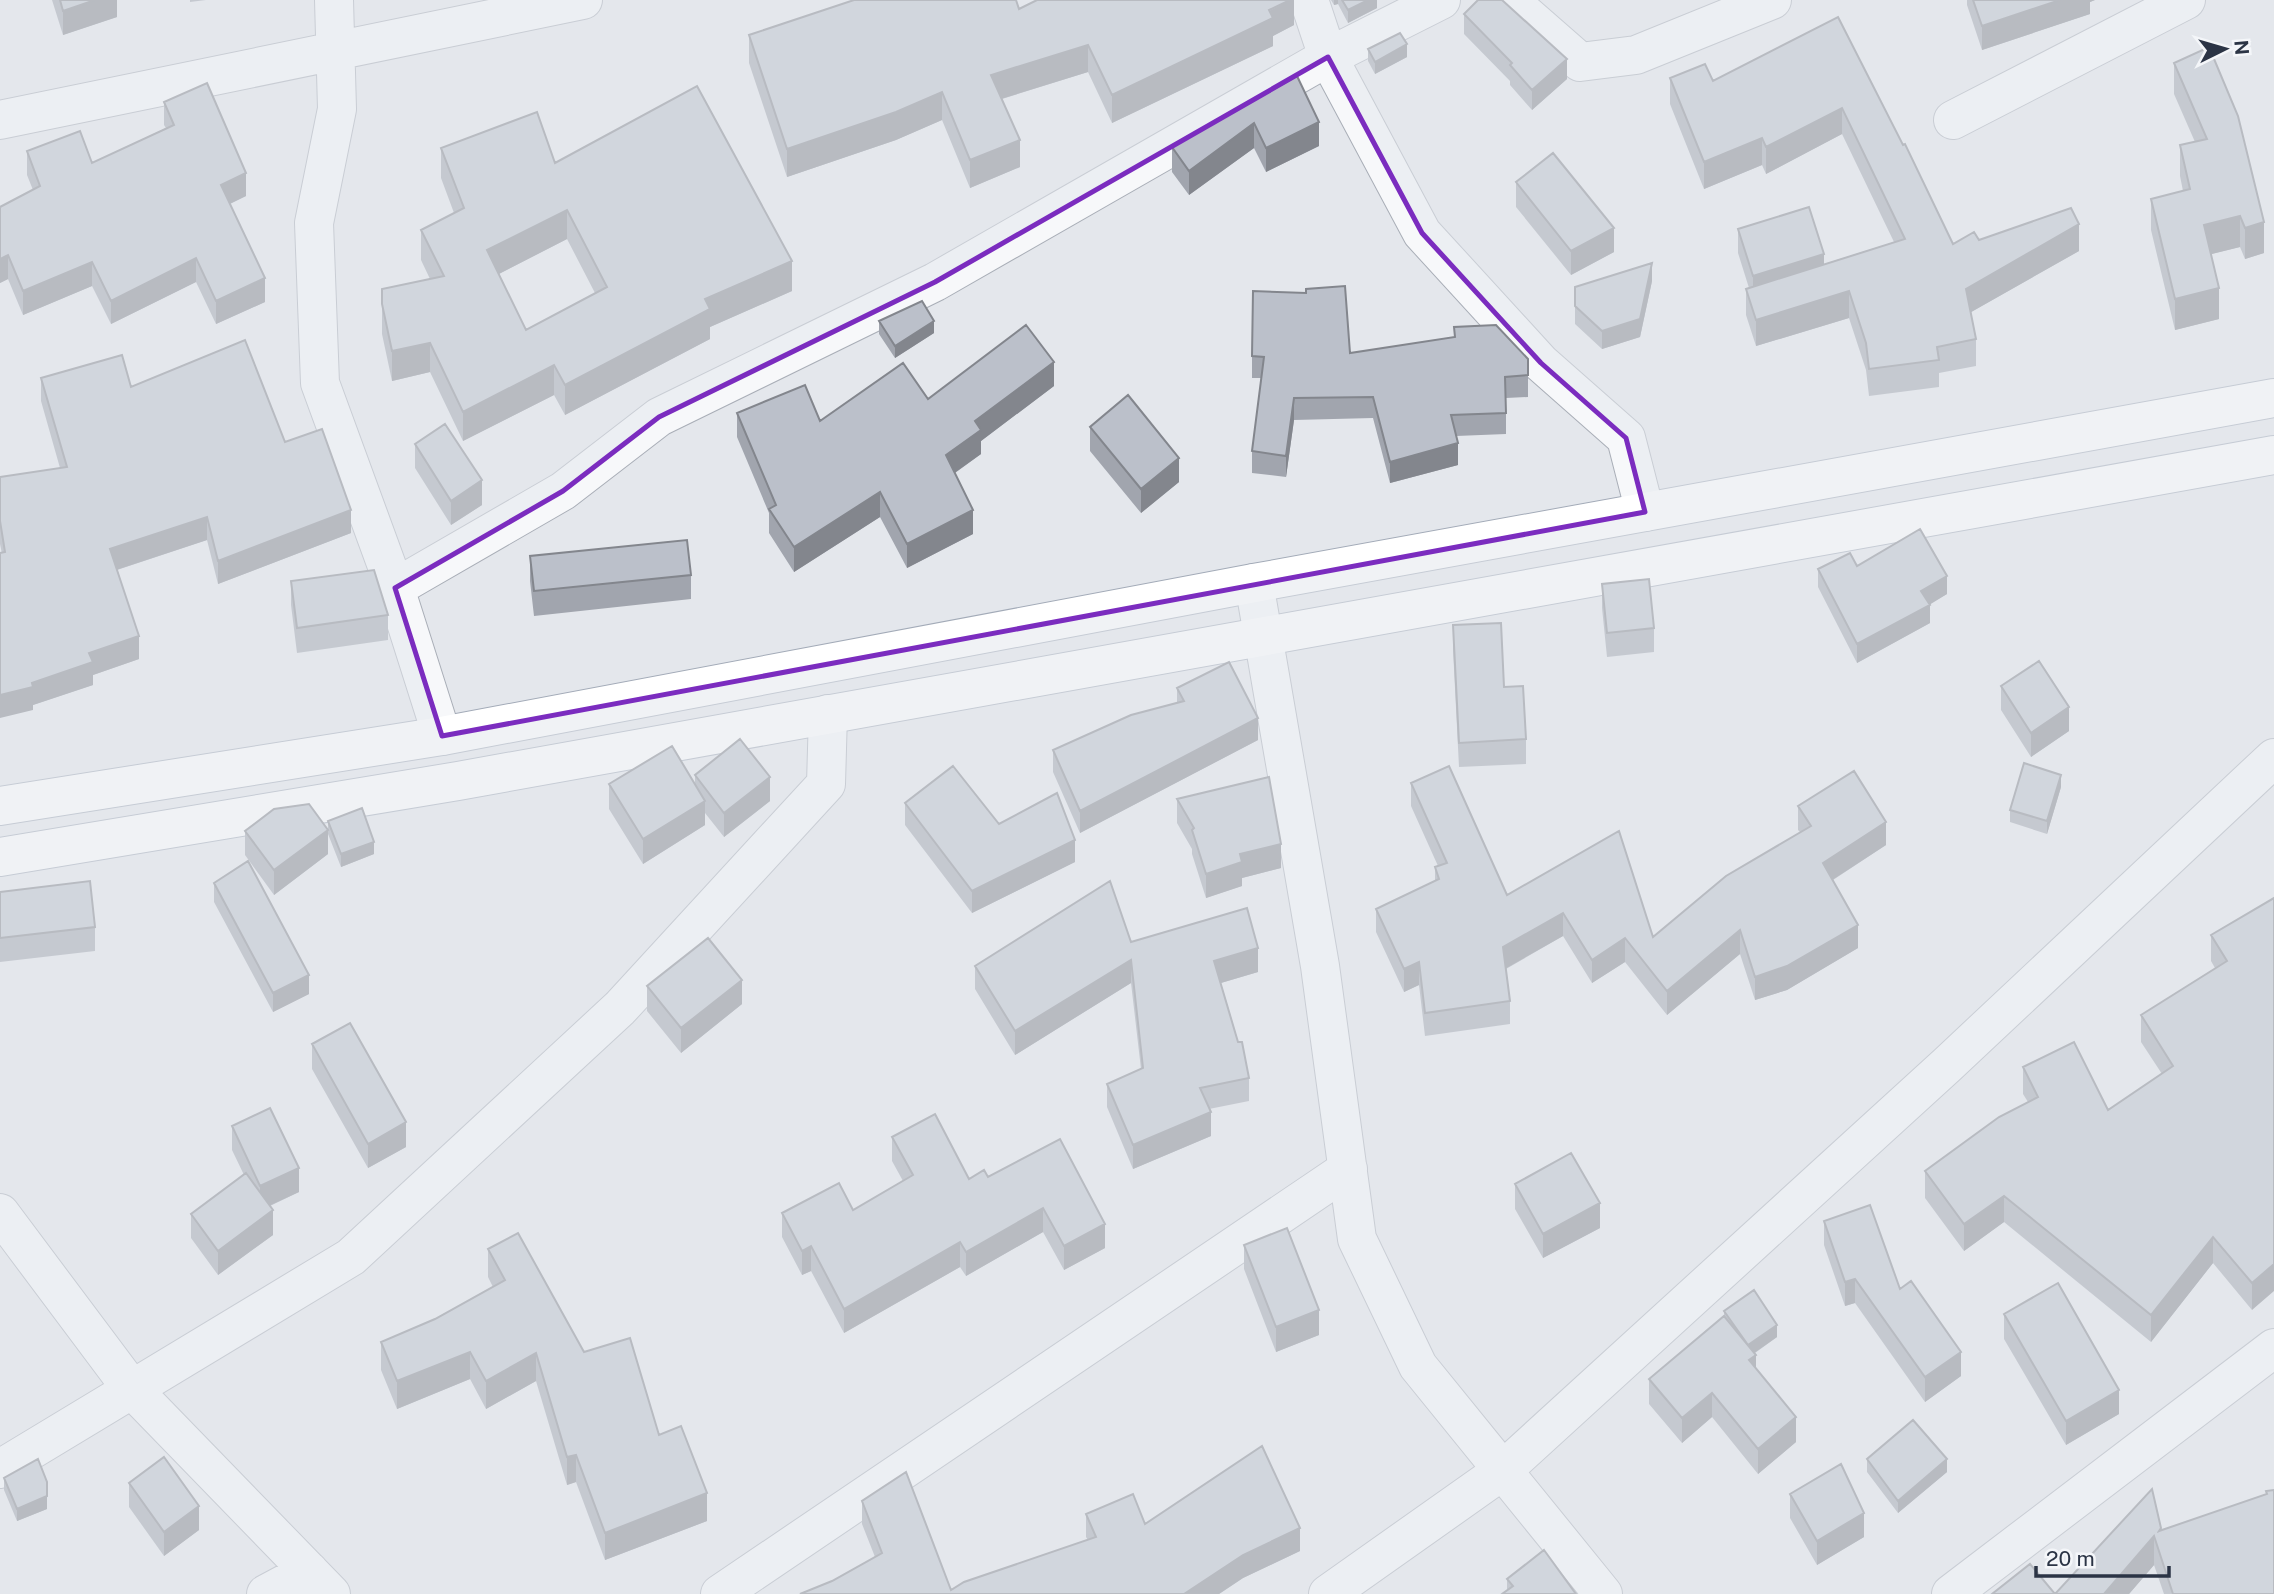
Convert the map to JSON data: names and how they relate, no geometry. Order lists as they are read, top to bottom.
{
  "scale_bar": "20 m",
  "north": "right"
}
